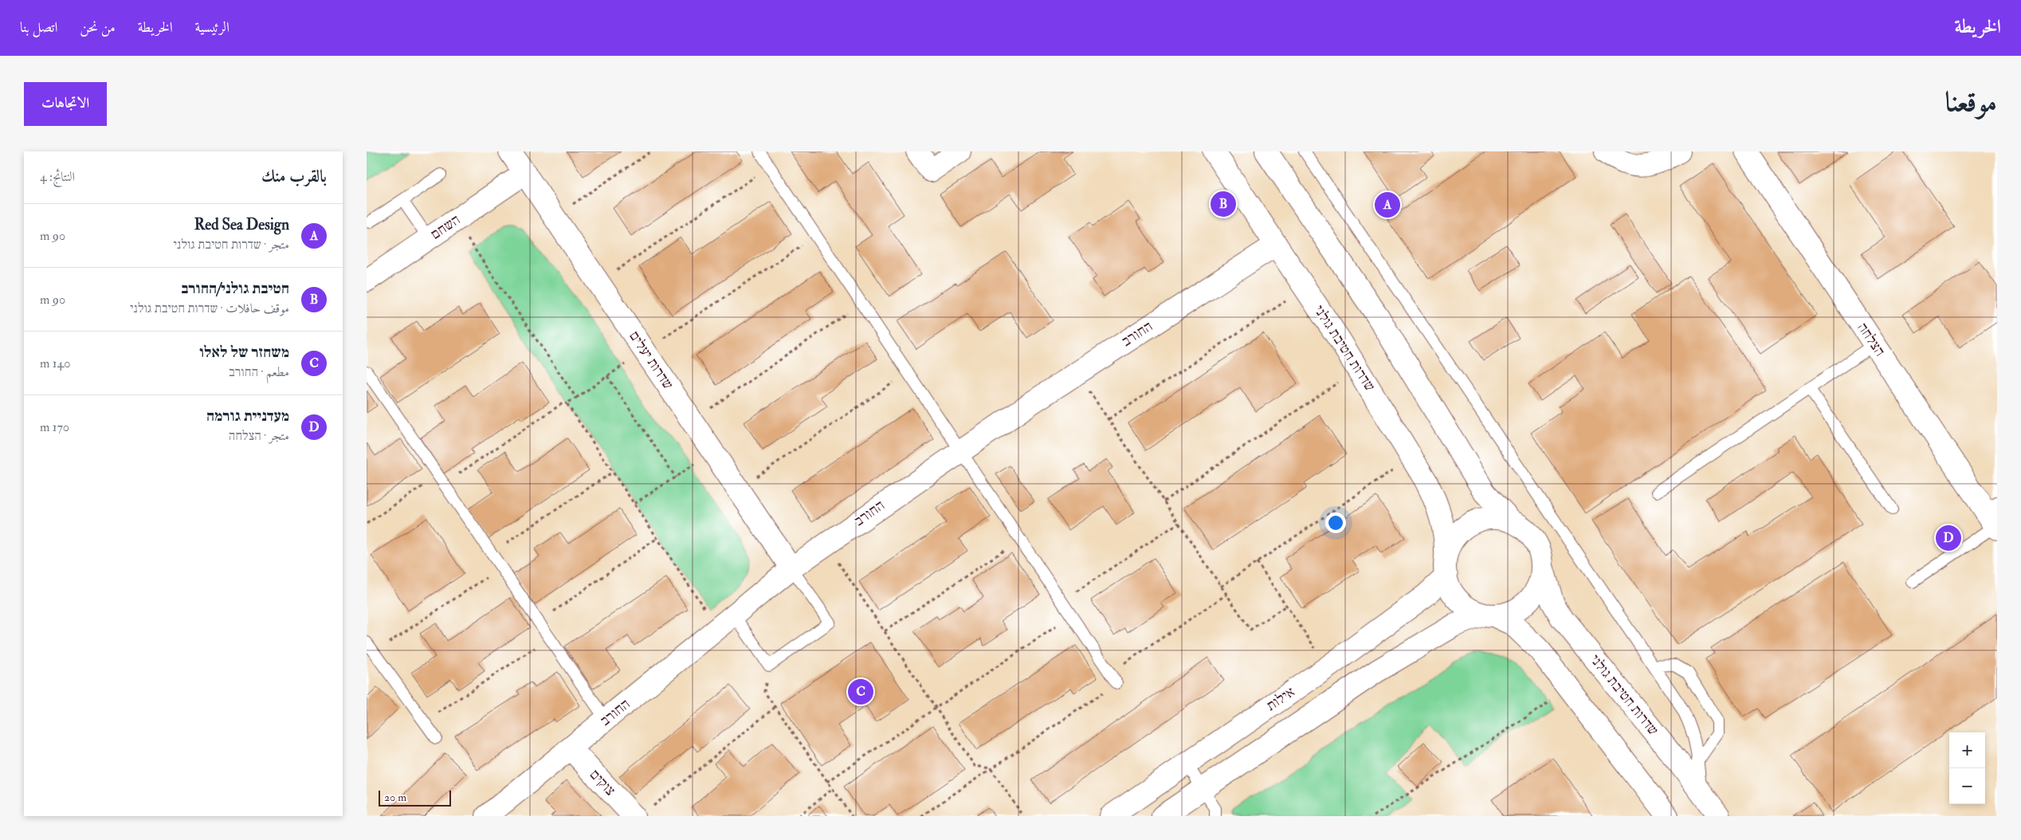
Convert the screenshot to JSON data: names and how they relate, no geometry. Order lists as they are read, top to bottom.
{
  "streets": {
    "street": [
      "השחם",
      "החורב",
      "הצלחה",
      "שדרות חטיבת גולני",
      "שדרות יעלים",
      "אילות",
      "צוקים"
    ]
  },
  "crossings": [
    ["השחם", "שדרות יעלים"],
    ["החורב", "שדרות חטיבת גולני"],
    ["החורב", "שדרות יעלים"],
    ["החורב", "צוקים"],
    ["שדרות חטיבת גולני", "אילות"]
  ],
  "scale_bar": "20 m",
  "page": {
    "header": "الخريطة",
    "nav": [
      "الرئيسية",
      "الخريطة",
      "من نحن",
      "اتصل بنا"
    ],
    "title": "موقعنا",
    "buttons": "الاتجاهات",
    "heading": ["بالقرب منك", "النتائج: 4"],
    "pins": [
      "B",
      "A",
      "D",
      "C"
    ],
    "list": [
      {
        "mark": "A",
        "name": "Red Sea Design",
        "note": "متجر · שדרות חטיבת גולני",
        "value": "90 m"
      },
      {
        "mark": "B",
        "name": "חטיבת גולני/החורב",
        "note": "موقف حافلات · שדרות חטיבת גולני",
        "value": "90 m"
      },
      {
        "mark": "C",
        "name": "משחזר של לאלו",
        "note": "مطعم · החורב",
        "value": "140 m"
      },
      {
        "mark": "D",
        "name": "מעדניית גורמה",
        "note": "متجر · הצלחה",
        "value": "170 m"
      }
    ],
    "map_buttons": ["+", "−"],
    "scale": "20 m"
  }
}
